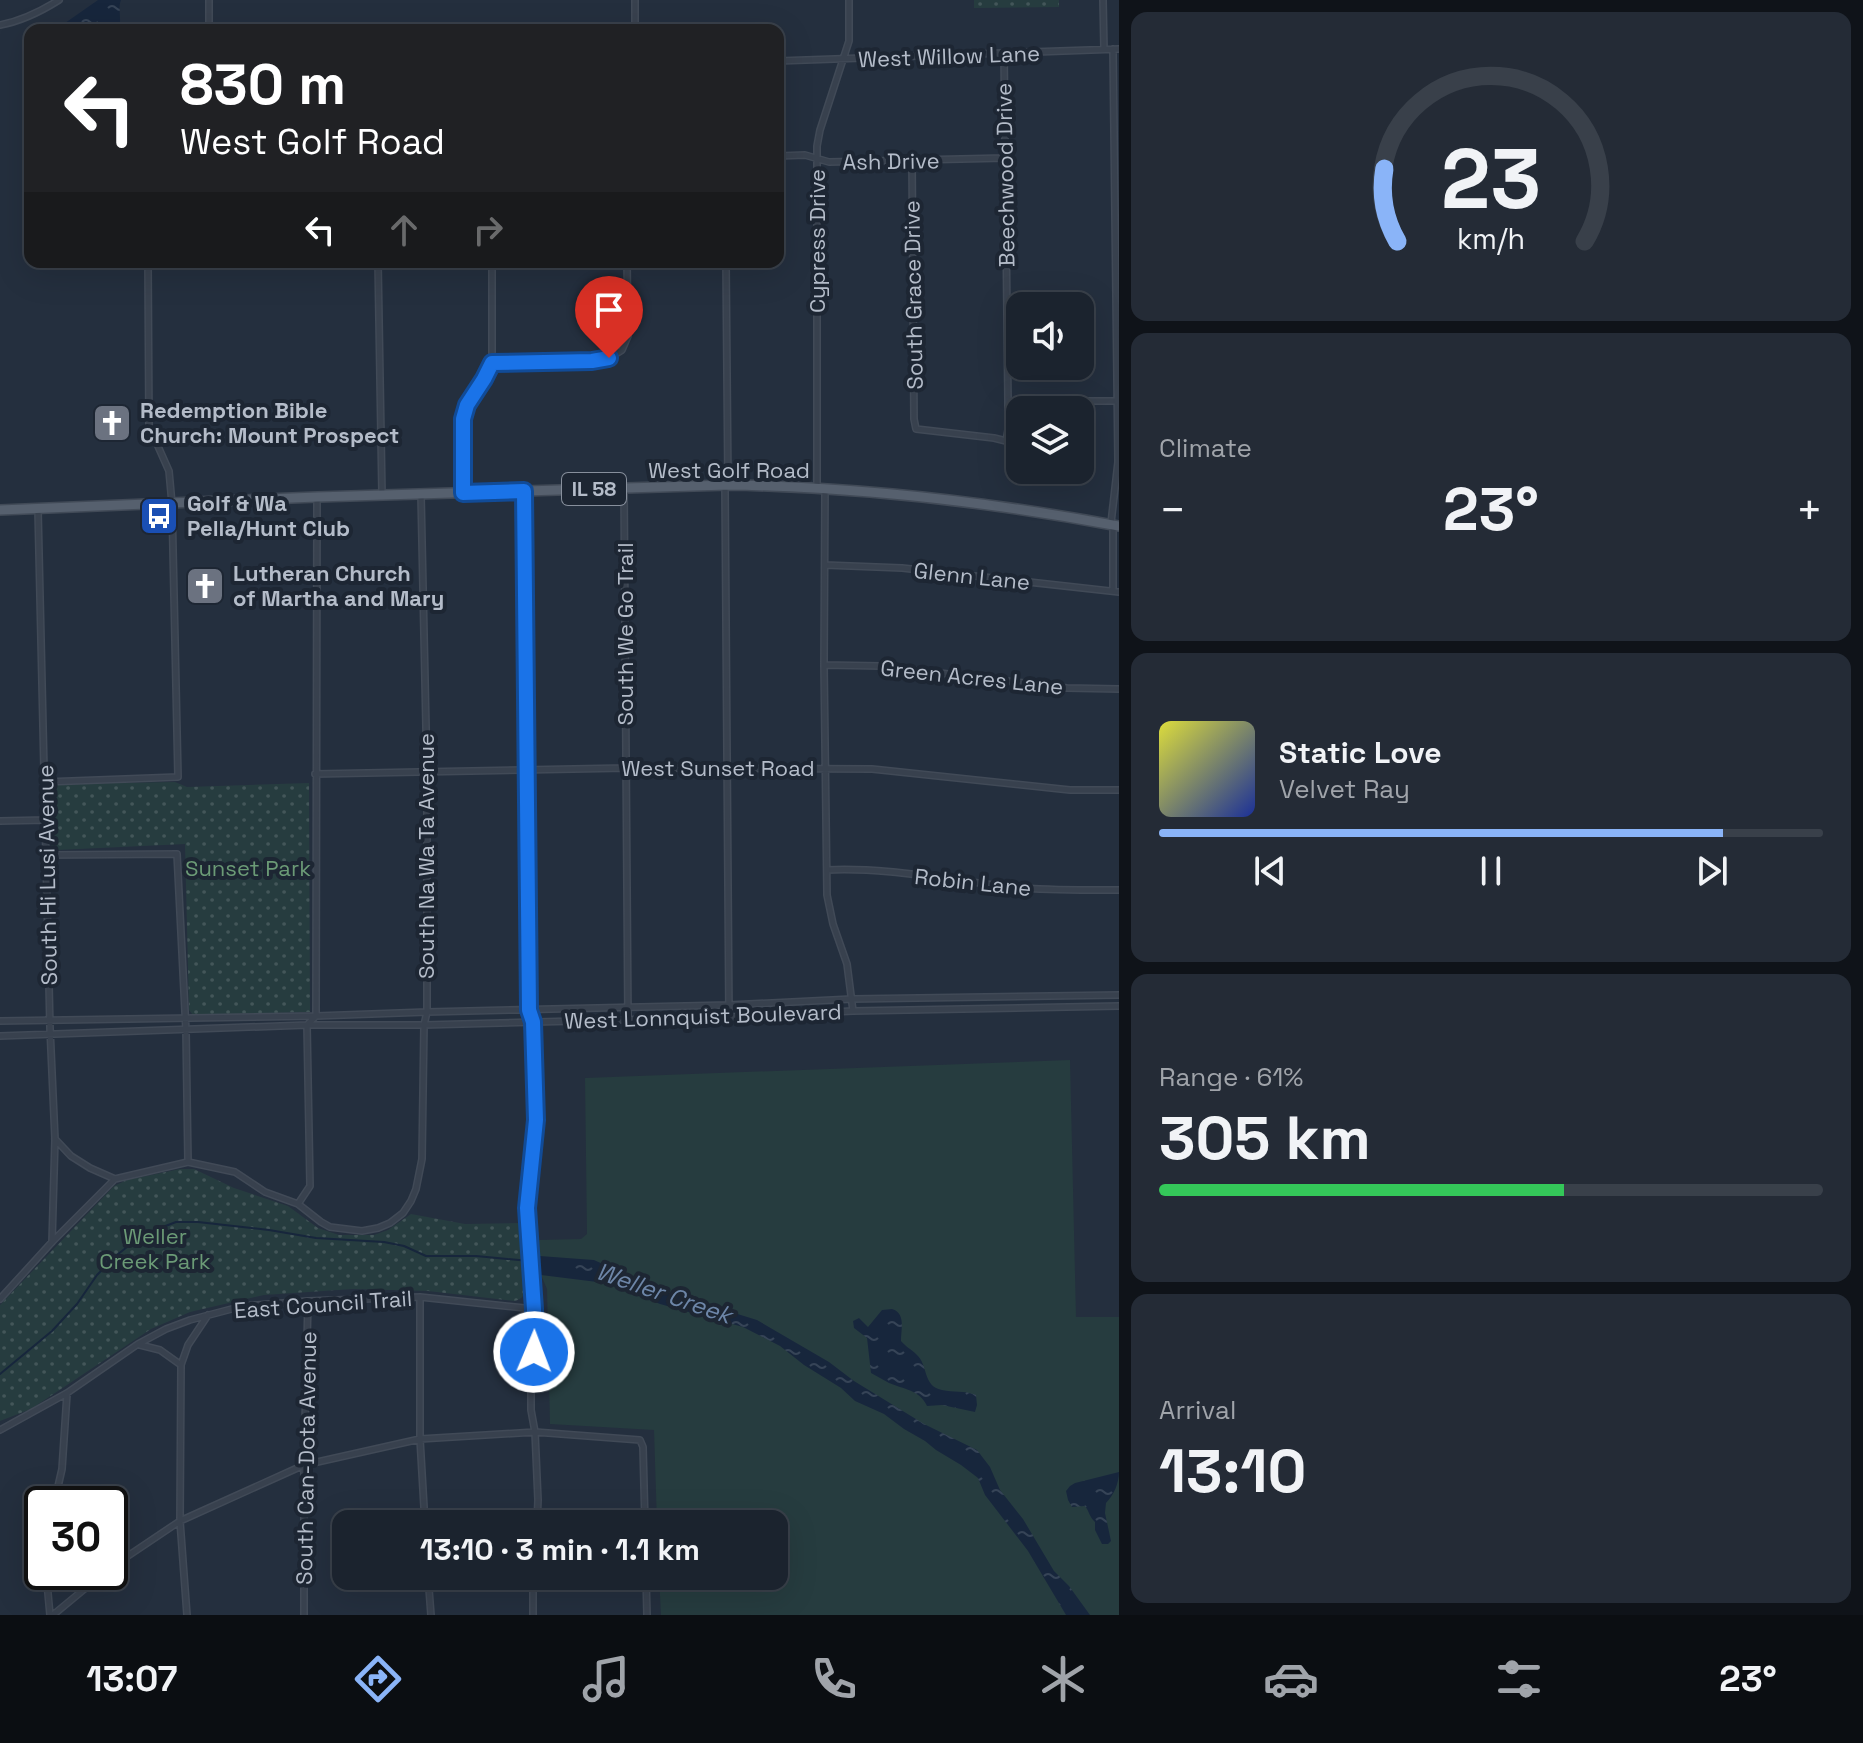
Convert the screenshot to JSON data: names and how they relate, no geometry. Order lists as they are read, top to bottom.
{
  "streets": {
    "main road": ["West Golf Road", "IL 58"],
    "street": [
      "West Willow Lane",
      "Ash Drive",
      "Beechwood Drive",
      "Cypress Drive",
      "South Grace Drive",
      "Glenn Lane",
      "South We Go Trail",
      "Green Acres Lane",
      "West Sunset Road",
      "South Na Wa Ta Avenue",
      "South Hi Lusi Avenue",
      "Robin Lane",
      "West Lonnquist Boulevard",
      "East Council Trail",
      "South Can-Dota Avenue"
    ]
  },
  "crossings": [
    ["West Willow Lane", "Beechwood Drive"],
    ["West Willow Lane", "Cypress Drive"],
    ["Ash Drive", "Beechwood Drive"],
    ["Ash Drive", "Cypress Drive"],
    ["Ash Drive", "South Grace Drive"],
    ["Cypress Drive", "West Golf Road"],
    ["Cypress Drive", "Glenn Lane"],
    ["Cypress Drive", "Green Acres Lane"],
    ["Cypress Drive", "West Sunset Road"],
    ["Cypress Drive", "Robin Lane"],
    ["Cypress Drive", "West Lonnquist Boulevard"],
    ["West Golf Road", "South We Go Trail"],
    ["West Golf Road", "South Na Wa Ta Avenue"],
    ["West Golf Road", "South Hi Lusi Avenue"],
    ["South We Go Trail", "West Sunset Road"],
    ["South We Go Trail", "West Lonnquist Boulevard"],
    ["West Sunset Road", "South Na Wa Ta Avenue"],
    ["South Na Wa Ta Avenue", "West Lonnquist Boulevard"],
    ["South Hi Lusi Avenue", "West Lonnquist Boulevard"],
    ["East Council Trail", "South Can-Dota Avenue"]
  ],
  "water": ["Weller Creek"],
  "parks": ["Sunset Park", "Weller Creek Park"],
  "places": {
    "church": ["Redemption Bible Church: Mount Prospect", "Lutheran Church of Martha and Mary"],
    "bus stop": ["Golf & Wa Pella/Hunt Club"]
  },
  "page": {
    "turn": ["830 m", "West Golf Road"],
    "tile": [
      "Climate",
      ["Range · 61%", "305 km"],
      ["Arrival", "13:10"]
    ],
    "heat": ["−", "23°", "+"],
    "song": ["Static Love", "Velvet Ray"],
    "limit": "30",
    "trip": "13:10 · 3 min · 1.1 km",
    "tabs": ["13:07", "23°"],
    "gauge": ["23", "km/h"]
  }
}
